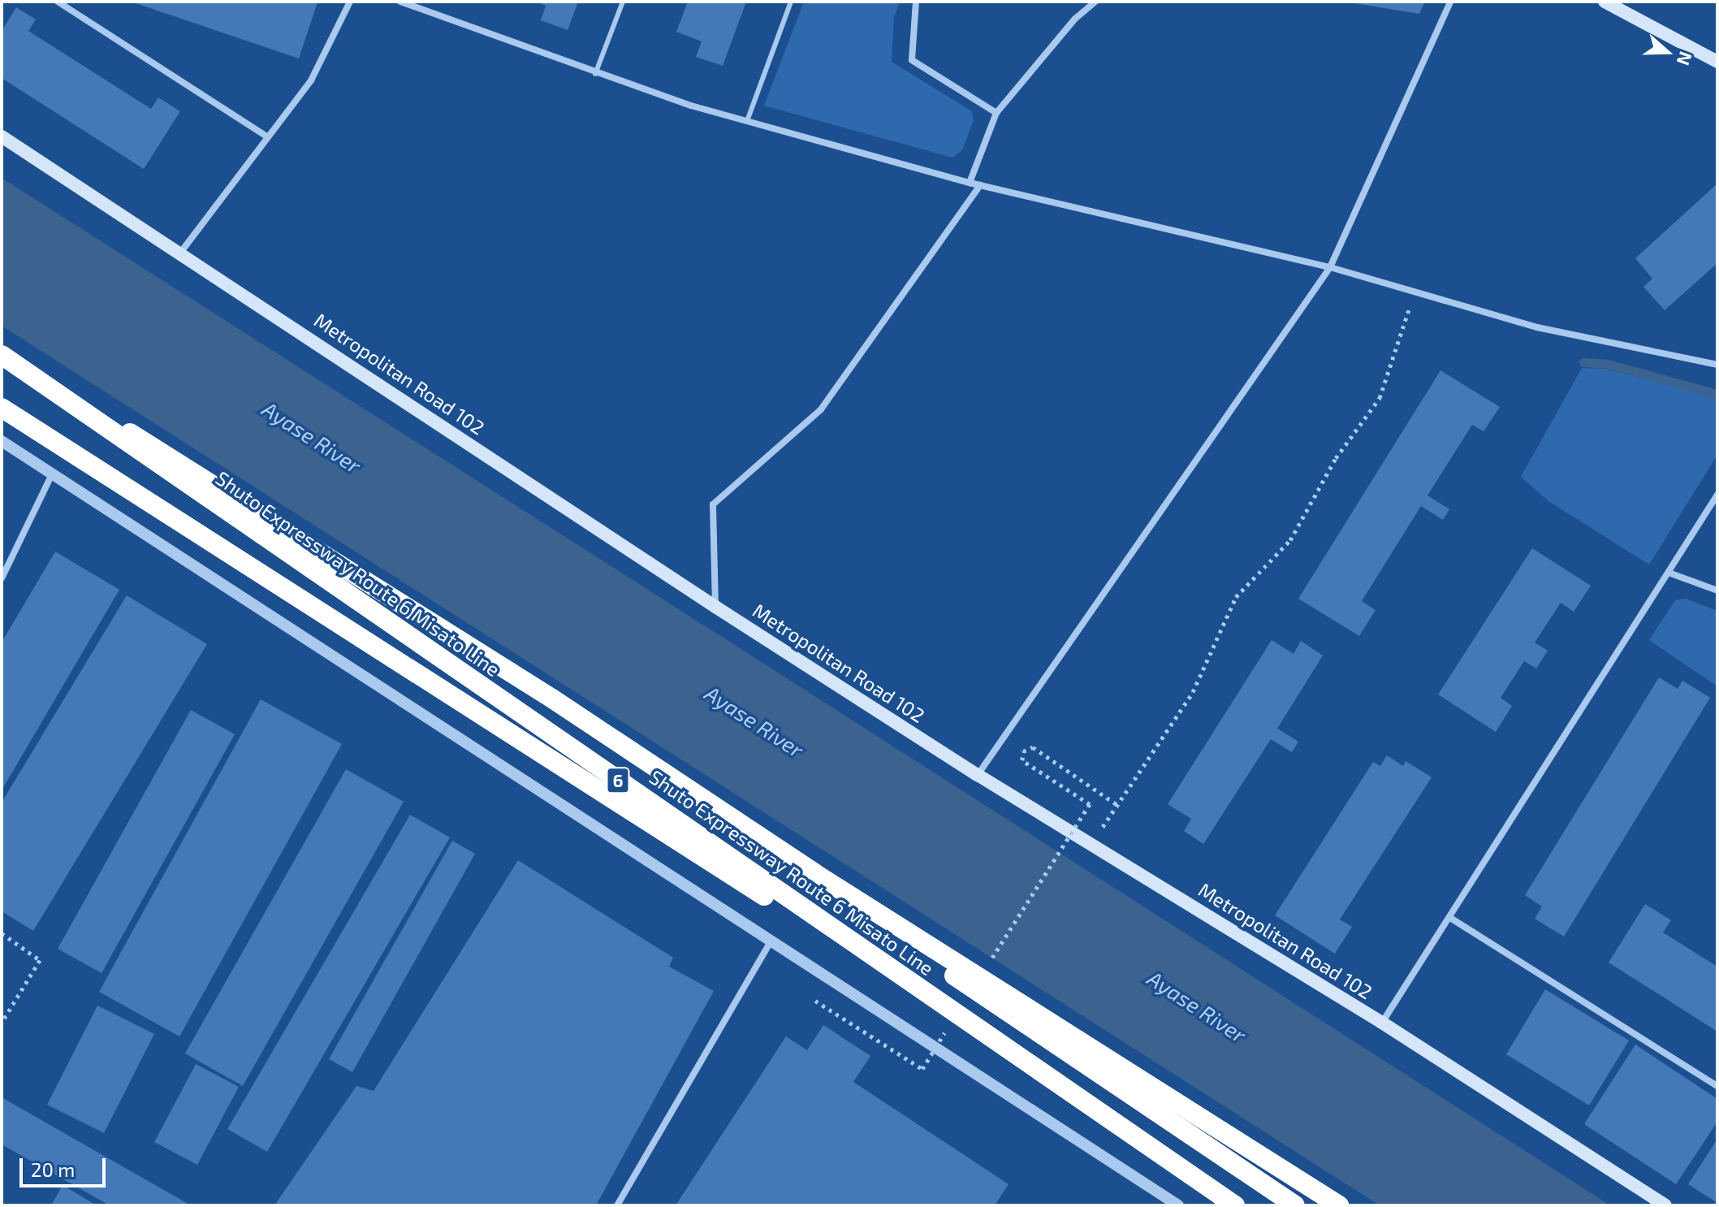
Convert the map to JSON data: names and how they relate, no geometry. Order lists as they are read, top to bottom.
{
  "streets": {
    "highway": ["Shuto Expressway Route 6 Misato Line", "6"],
    "main road": ["Metropolitan Road 102"]
  },
  "water": ["Ayase River"],
  "scale_bar": "20 m",
  "north": "right"
}
